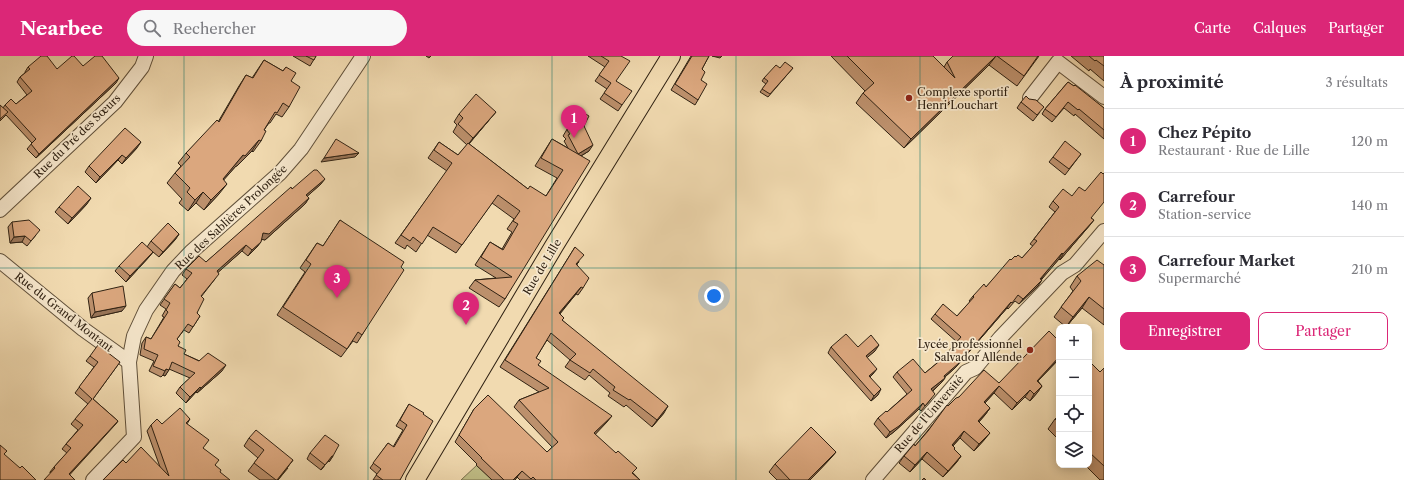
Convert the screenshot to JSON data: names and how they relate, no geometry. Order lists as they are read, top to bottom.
{
  "streets": {
    "main road": ["Rue de Lille"],
    "street": [
      "Rue du Pré des Sœurs",
      "Rue des Sablières Prolongée",
      "Rue du Grand Montant",
      "Rue de l'Université"
    ]
  },
  "crossings": [
    ["Rue des Sablières Prolongée", "Rue du Grand Montant"]
  ],
  "places": ["Complexe sportif Henri Louchart", "Lycée professionnel Salvador Allende"],
  "page": {
    "header": "Nearbee",
    "search": "Rechercher",
    "nav": ["Carte", "Calques", "Partager"],
    "heading": ["À proximité", "3 résultats"],
    "pins": ["1", "3", "2"],
    "list": [
      {
        "mark": "1",
        "name": "Chez Pépito",
        "note": "Restaurant · Rue de Lille",
        "value": "120 m"
      },
      {
        "mark": "2",
        "name": "Carrefour",
        "note": "Station-service",
        "value": "140 m"
      },
      {
        "mark": "3",
        "name": "Carrefour Market",
        "note": "Supermarché",
        "value": "210 m"
      }
    ],
    "buttons": ["Enregistrer", "Partager"],
    "map_buttons": ["+", "−"]
  }
}
